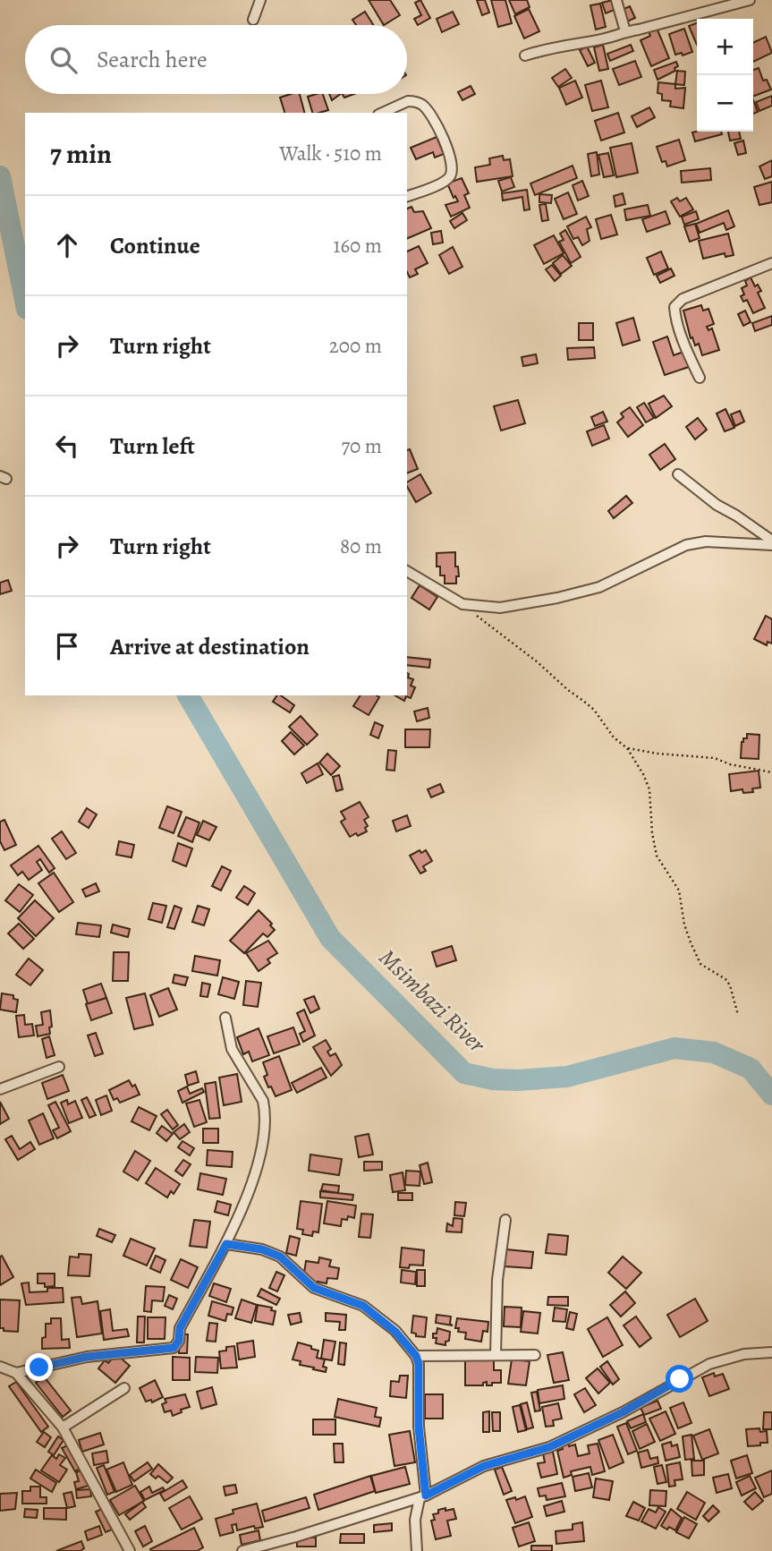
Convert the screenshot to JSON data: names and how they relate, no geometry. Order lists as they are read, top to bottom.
{
  "water": ["Msimbazi River"],
  "page": {
    "map_buttons": ["+", "−"],
    "search": "Search here",
    "heading": ["7 min", "Walk · 510 m"],
    "list": [
      ["Continue", "160 m"],
      ["Turn right", "200 m"],
      ["Turn left", "70 m"],
      ["Turn right", "80 m"],
      "Arrive at destination"
    ]
  }
}
